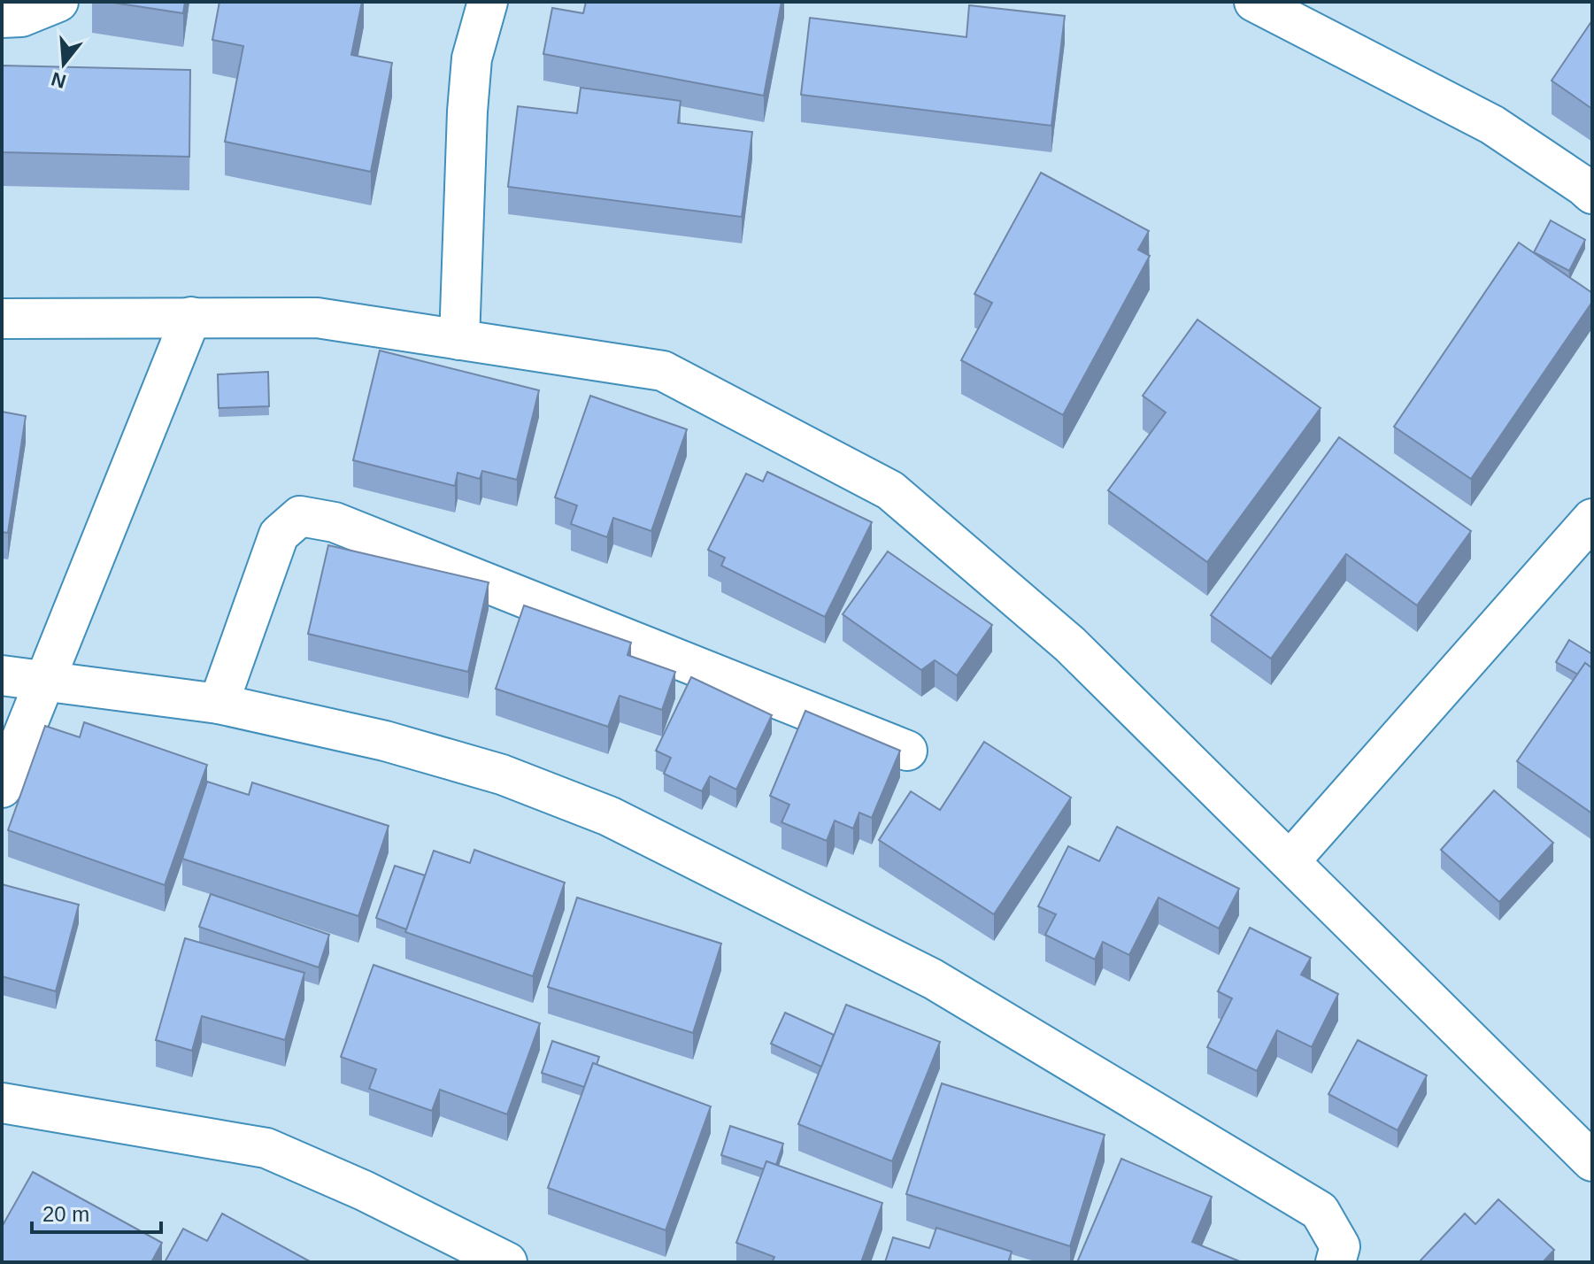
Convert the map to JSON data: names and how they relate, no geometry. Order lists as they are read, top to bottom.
{
  "scale_bar": "20 m",
  "north": "bottom"
}
